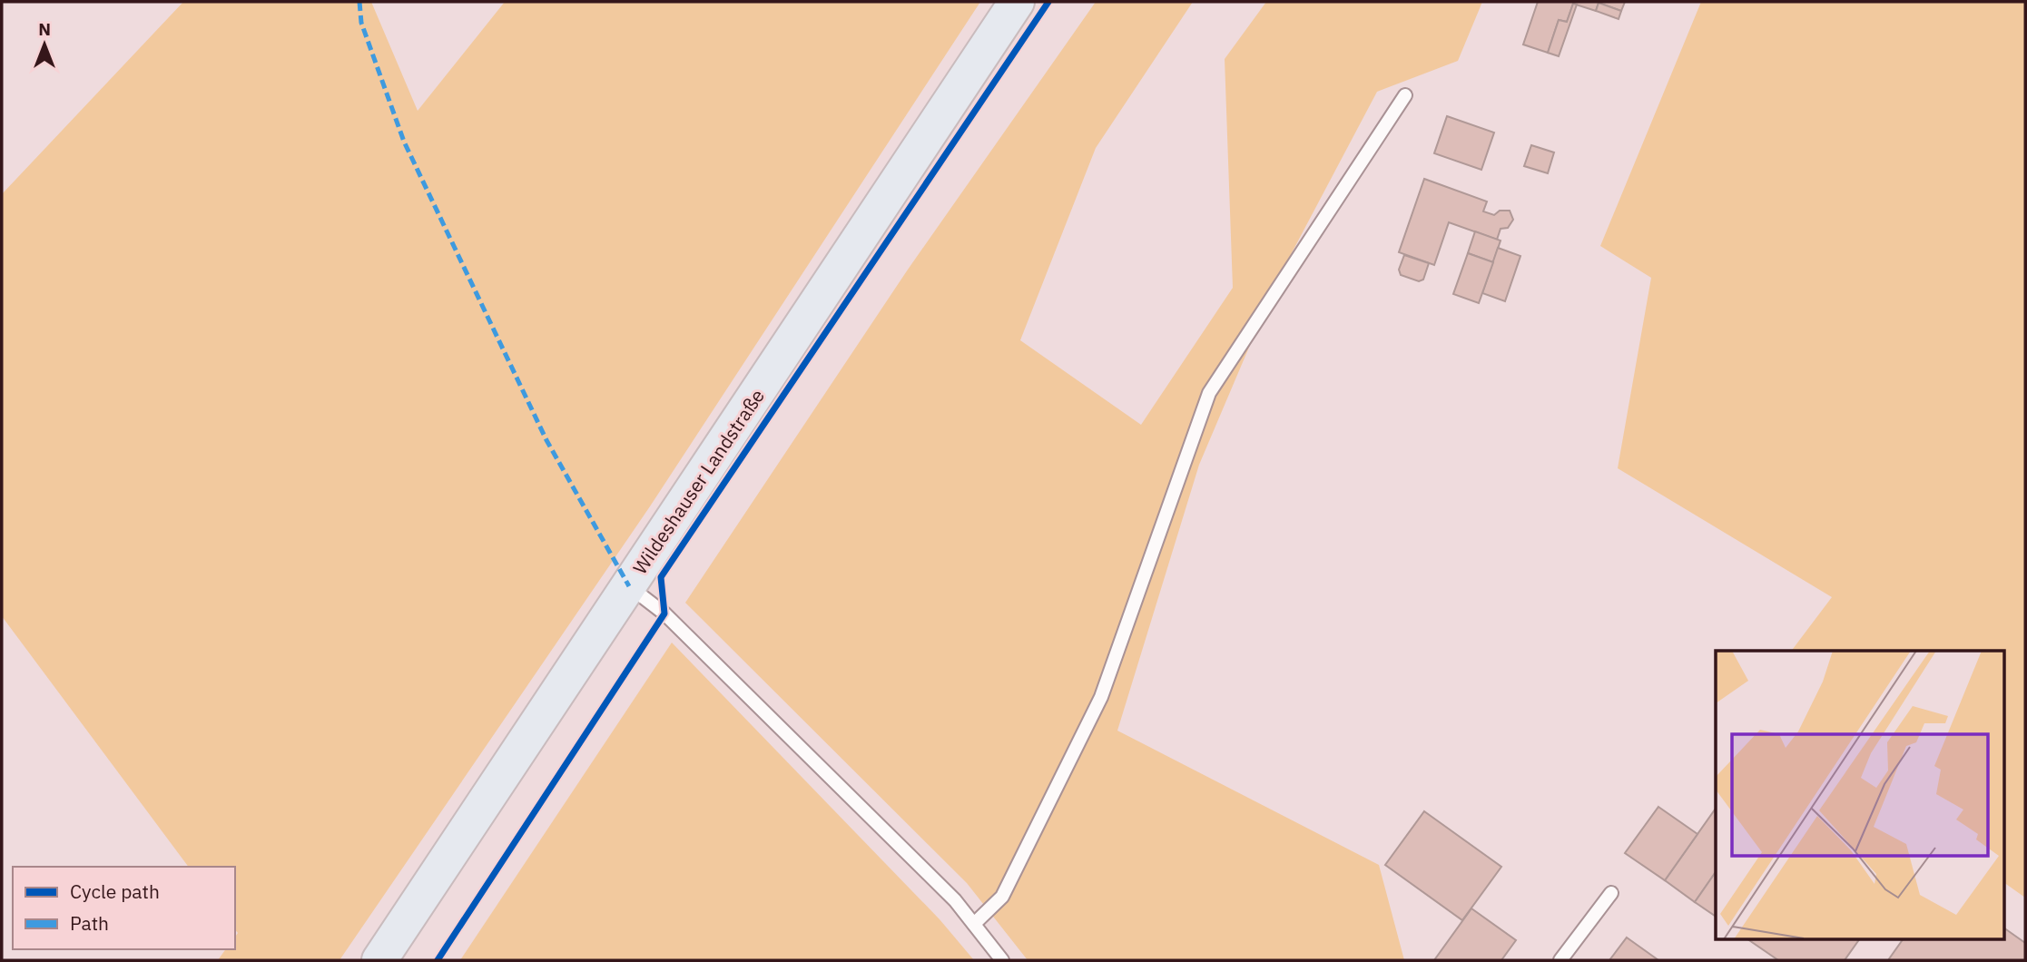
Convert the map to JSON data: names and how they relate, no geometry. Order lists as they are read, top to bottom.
{
  "streets": {
    "main road": ["Wildeshauser Landstraße"]
  },
  "legend": ["Cycle path", "Path"],
  "north": "top"
}
